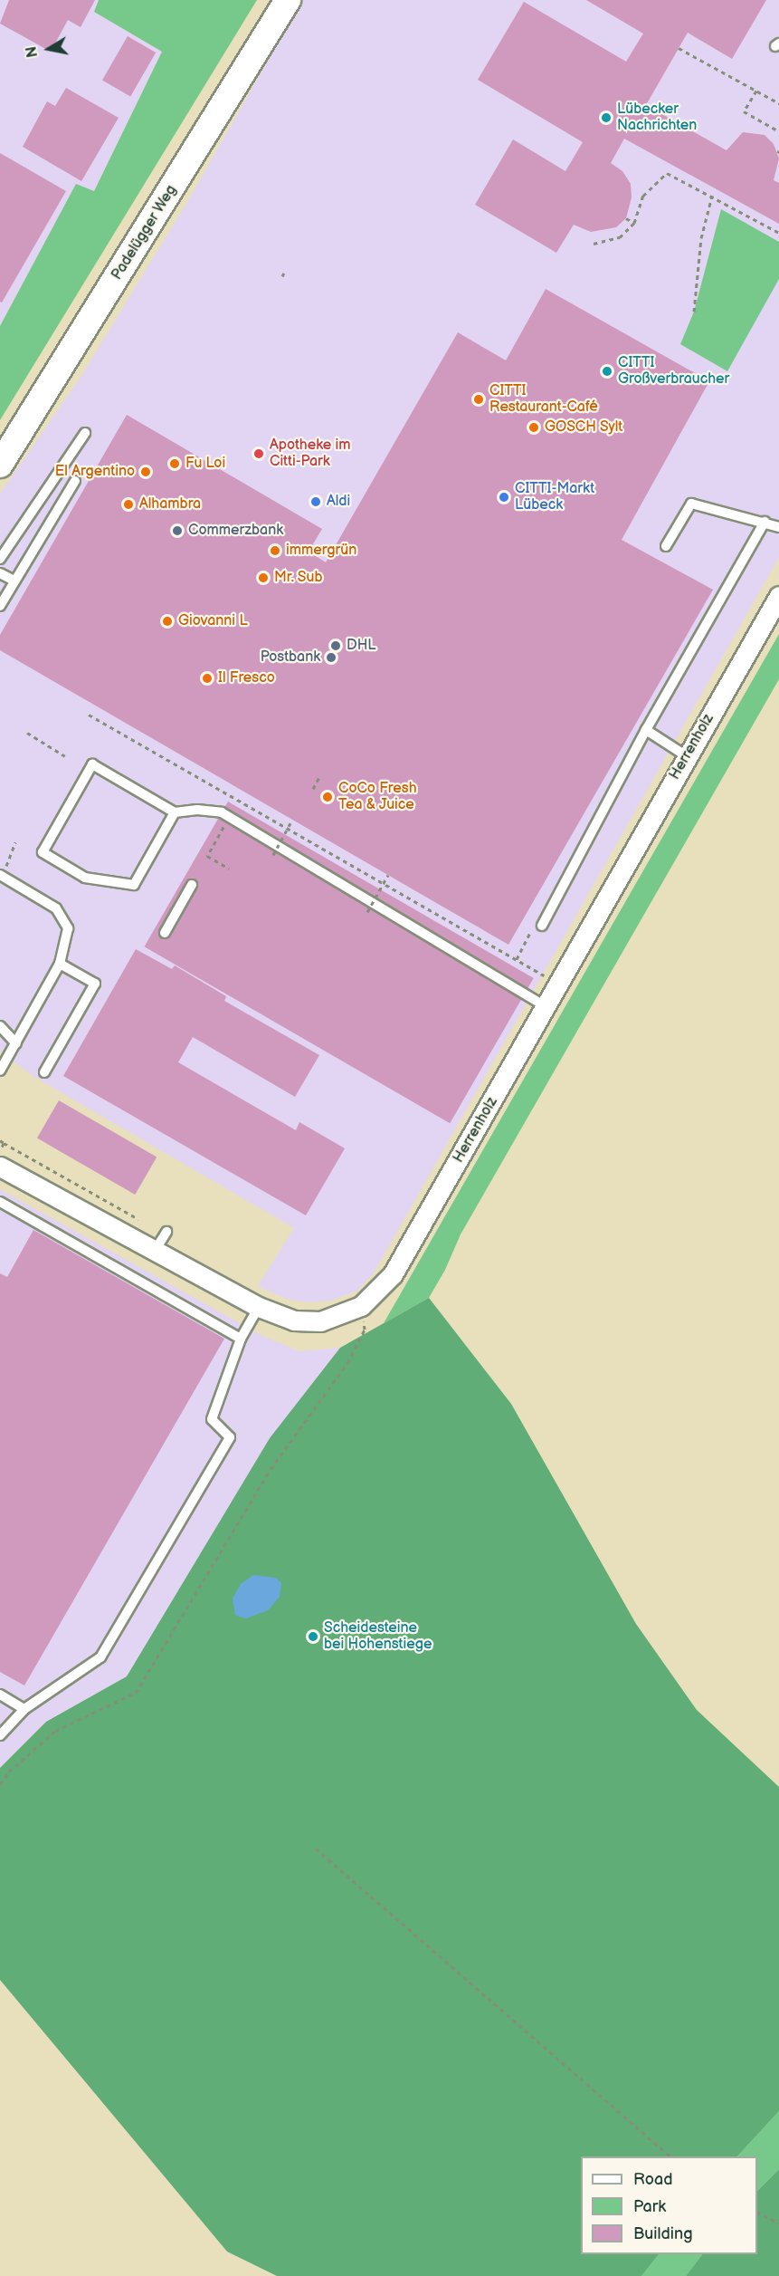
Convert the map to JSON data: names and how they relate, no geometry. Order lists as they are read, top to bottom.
{
  "streets": {
    "main road": ["Padelügger Weg"],
    "street": ["Herrenholz"]
  },
  "places": [
    "Lübecker Nachrichten",
    "CITTI Großverbraucher",
    "CITTI Restaurant-Café",
    "GOSCH Sylt",
    "Apotheke im Citti-Park",
    "Fu Loi",
    "El Argentino",
    "CITTI-Markt Lübeck",
    "Aldi",
    "Alhambra",
    "Commerzbank",
    "immergrün",
    "Mr. Sub",
    "Giovanni L",
    "DHL",
    "Postbank",
    "Il Fresco",
    "CoCo Fresh Tea & Juice",
    "Scheidesteine bei Hohenstiege"
  ],
  "legend": ["Road", "Park", "Building"],
  "north": "left"
}
